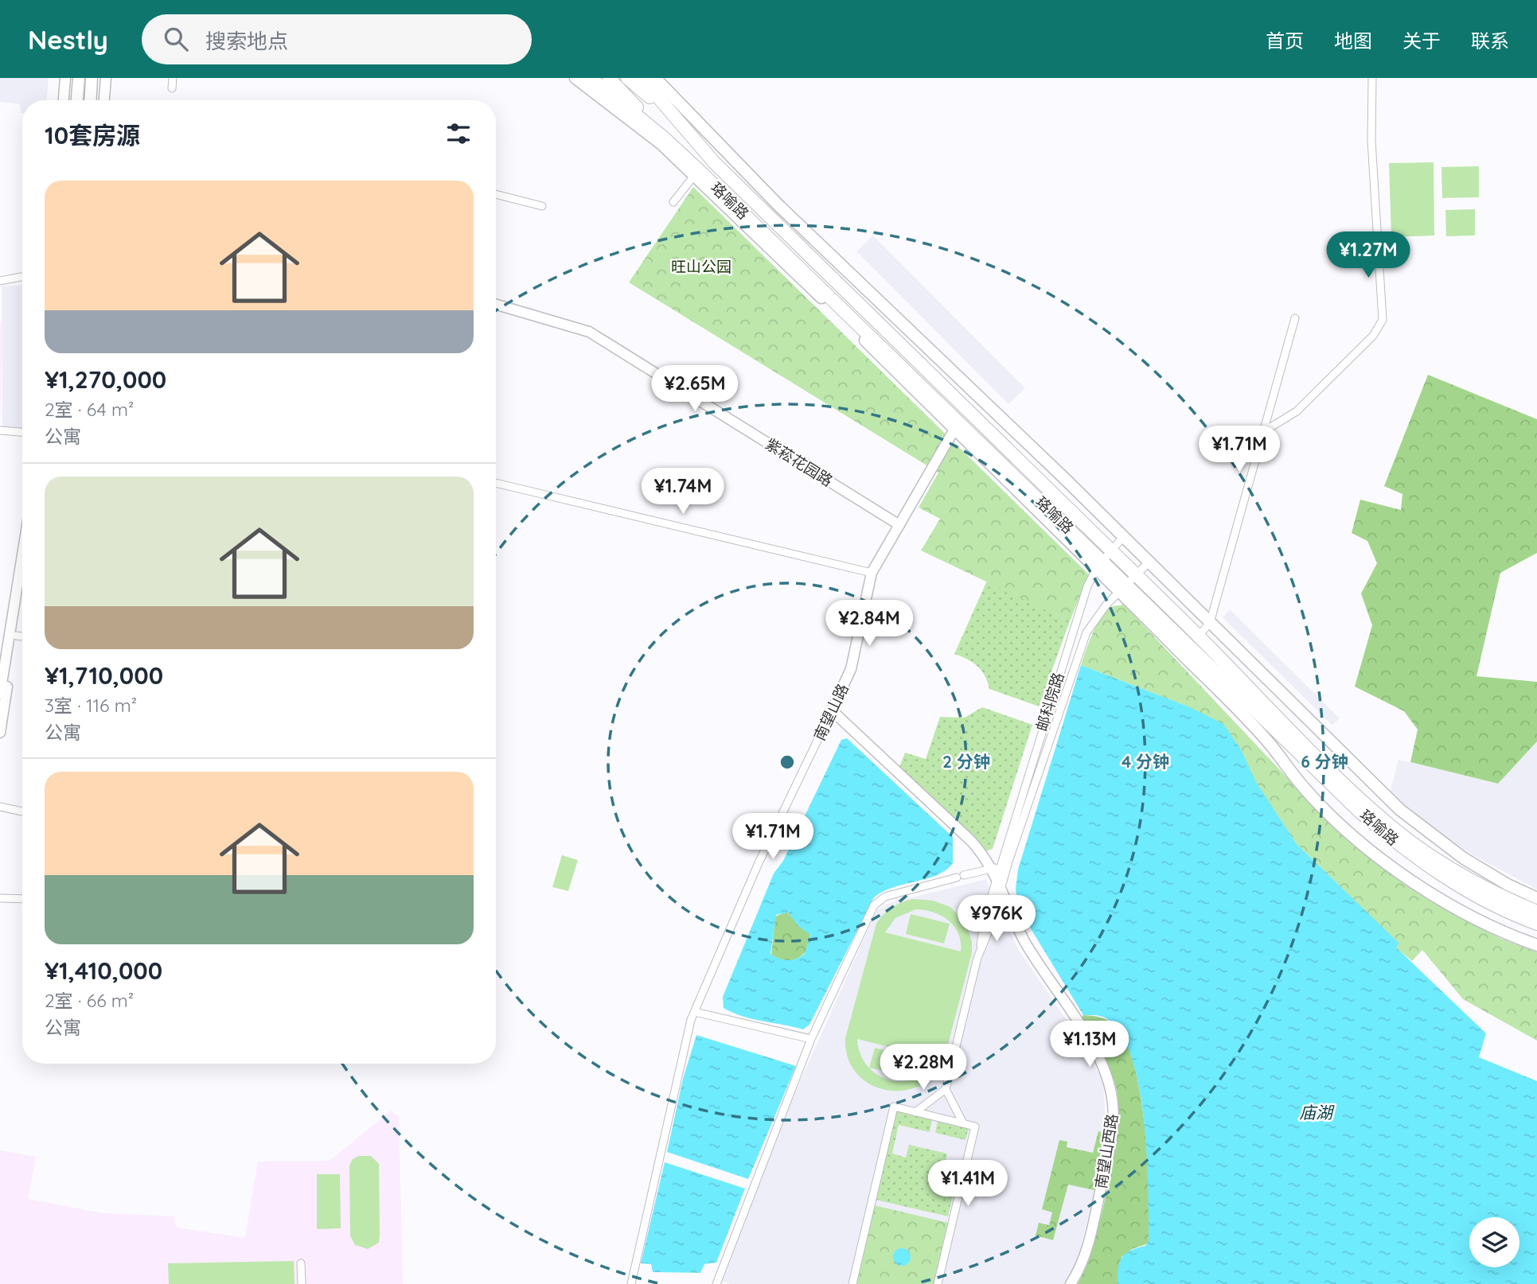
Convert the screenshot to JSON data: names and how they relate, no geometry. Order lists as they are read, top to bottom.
{
  "streets": {
    "highway": ["珞喻路"],
    "street": [
      "紫菘花园路",
      "邮科院路",
      "南望山路",
      "南望山西路"
    ]
  },
  "crossings": [
    ["珞喻路", "邮科院路"],
    ["珞喻路", "南望山路"],
    ["紫菘花园路", "南望山路"],
    ["邮科院路", "南望山西路"],
    ["南望山路", "南望山西路"]
  ],
  "water": ["庙湖"],
  "parks": ["旺山公园"],
  "page": {
    "header": "Nestly",
    "search": "搜索地点",
    "nav": [
      "首页",
      "地图",
      "关于",
      "联系"
    ],
    "heading": "10套房源",
    "list": [
      {
        "name": "¥1,270,000",
        "note": "2室 · 64 m² · 公寓"
      },
      {
        "name": "¥1,710,000",
        "note": "3室 · 116 m² · 公寓"
      },
      {
        "name": "¥1,410,000",
        "note": "2室 · 66 m² · 公寓"
      }
    ],
    "price": [
      "¥1.27M",
      "¥2.65M",
      "¥1.71M",
      "¥1.74M",
      "¥2.84M",
      "¥1.71M",
      "¥976K",
      "¥1.13M",
      "¥2.28M",
      "¥1.41M"
    ]
  },
  "rings": ["2 分钟", "4 分钟", "6 分钟"]
}
